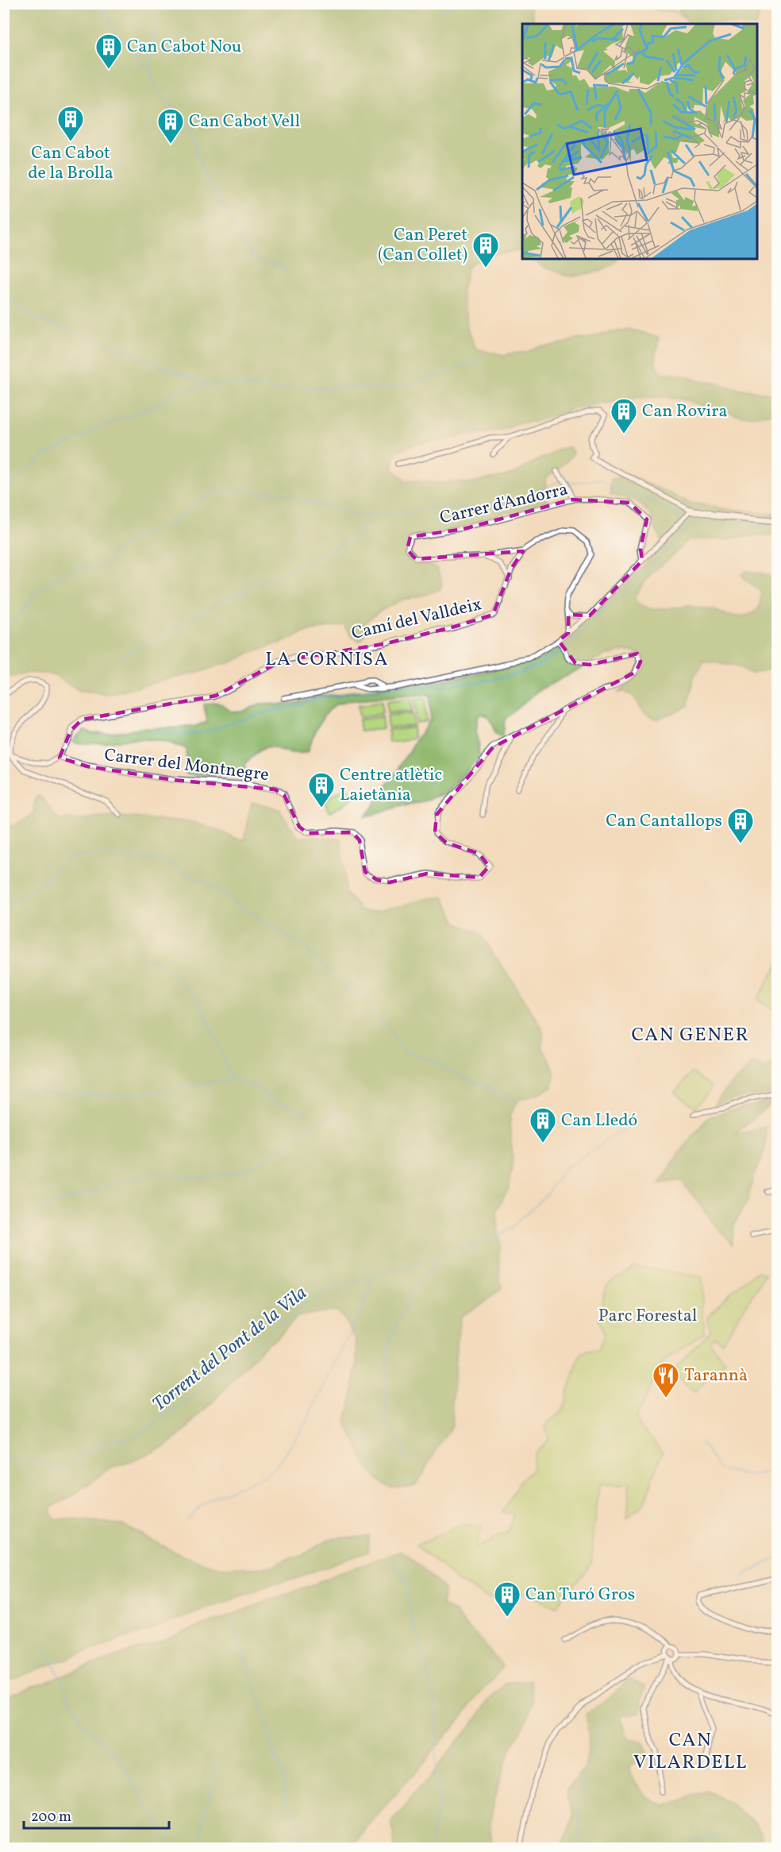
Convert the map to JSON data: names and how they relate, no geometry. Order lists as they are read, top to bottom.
{
  "streets": {
    "street": ["Carrer d'Andorra", "Camí del Valldeix", "Carrer del Montnegre"]
  },
  "crossings": [
    ["Carrer d'Andorra", "Camí del Valldeix"],
    ["Camí del Valldeix", "Carrer del Montnegre"]
  ],
  "districts": ["LA CORNISA", "CAN GENER", "CAN VILARDELL"],
  "water": ["Torrent del Pont de la Vila"],
  "parks": ["Parc Forestal"],
  "places": {
    "building": [
      "Can Cabot Nou",
      "Can Cabot de la Brolla",
      "Can Cabot Vell",
      "Can Peret (Can Collet)",
      "Can Rovira",
      "Centre atlètic Laietània",
      "Can Cantallops",
      "Can Lledó",
      "Can Turó Gros"
    ],
    "restaurant": ["Tarannà"]
  },
  "scale_bar": "200 m"
}
